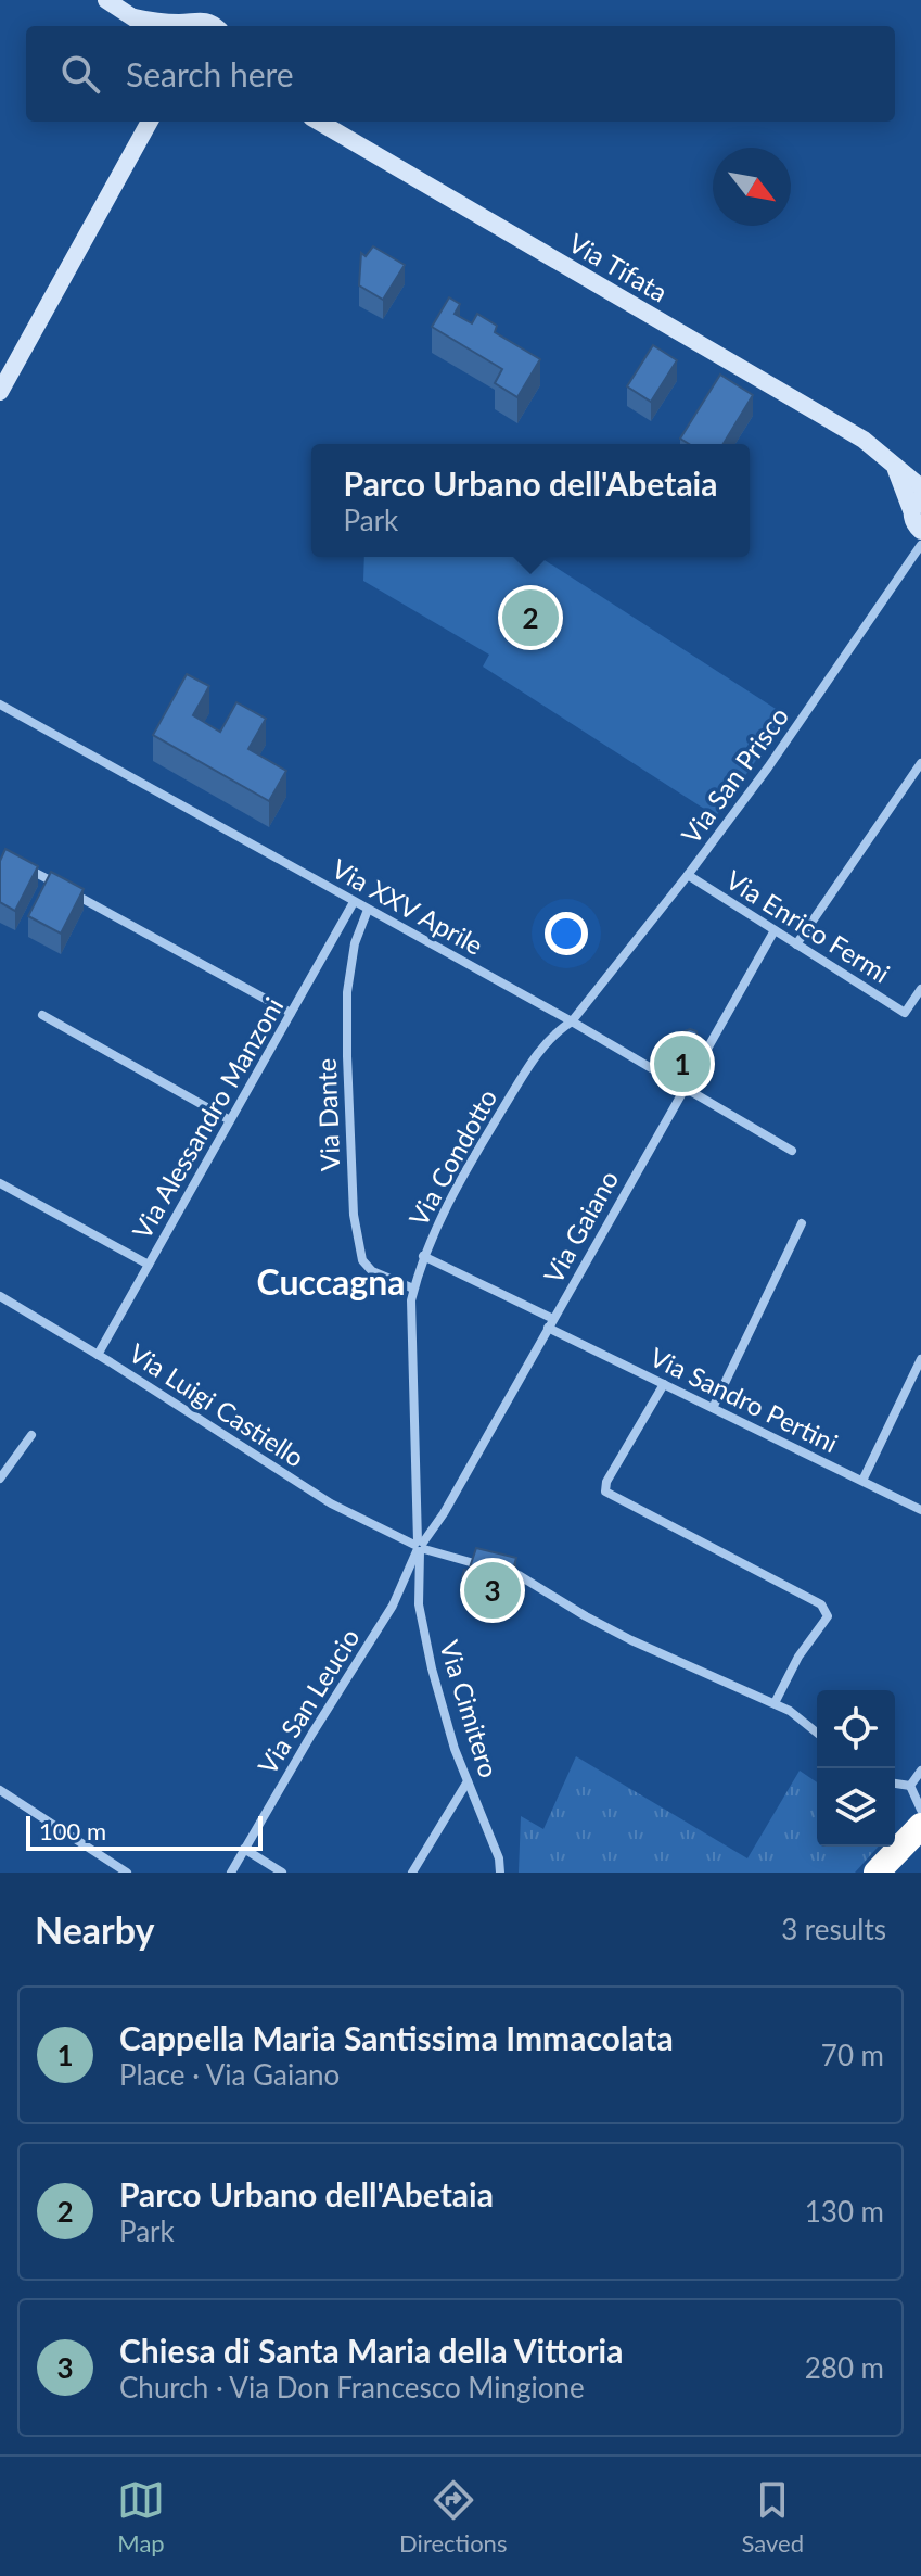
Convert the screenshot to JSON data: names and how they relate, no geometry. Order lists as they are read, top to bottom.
{
  "streets": {
    "street": [
      "Via Tifata",
      "Via San Prisco",
      "Via XXV Aprile",
      "Via Enrico Fermi",
      "Via Dante",
      "Via Alessandro Manzoni",
      "Via Condotto",
      "Via Gaiano",
      "Via Sandro Pertini",
      "Via Luigi Castiello",
      "Via San Leucio",
      "Via Cimitero"
    ]
  },
  "crossings": [
    ["Via San Prisco", "Via XXV Aprile"],
    ["Via San Prisco", "Via Enrico Fermi"],
    ["Via San Prisco", "Via Condotto"],
    ["Via XXV Aprile", "Via Dante"],
    ["Via XXV Aprile", "Via Alessandro Manzoni"],
    ["Via XXV Aprile", "Via Condotto"],
    ["Via XXV Aprile", "Via Gaiano"],
    ["Via Enrico Fermi", "Via Gaiano"],
    ["Via Dante", "Via Condotto"],
    ["Via Alessandro Manzoni", "Via Luigi Castiello"],
    ["Via Condotto", "Via Gaiano"],
    ["Via Condotto", "Via Sandro Pertini"],
    ["Via Condotto", "Via Luigi Castiello"],
    ["Via Condotto", "Via San Leucio"],
    ["Via Condotto", "Via Cimitero"],
    ["Via Gaiano", "Via Sandro Pertini"],
    ["Via Gaiano", "Via Luigi Castiello"],
    ["Via Gaiano", "Via San Leucio"],
    ["Via Gaiano", "Via Cimitero"],
    ["Via Luigi Castiello", "Via San Leucio"],
    ["Via Luigi Castiello", "Via Cimitero"],
    ["Via San Leucio", "Via Cimitero"]
  ],
  "districts": ["Cuccagna"],
  "scale_bar": "100 m",
  "north": "bottom right",
  "page": {
    "search": "Search here",
    "popup": ["Parco Urbano dell'Abetaia", "Park"],
    "pins": ["2", "1", "3"],
    "scale": "100 m",
    "heading": ["Nearby", "3 results"],
    "list": [
      {
        "mark": "1",
        "name": "Cappella Maria Santissima Immacolata",
        "note": "Place · Via Gaiano",
        "value": "70 m"
      },
      {
        "mark": "2",
        "name": "Parco Urbano dell'Abetaia",
        "note": "Park",
        "value": "130 m"
      },
      {
        "mark": "3",
        "name": "Chiesa di Santa Maria della Vittoria",
        "note": "Church · Via Don Francesco Mingione",
        "value": "280 m"
      }
    ],
    "nav": ["Map", "Directions", "Saved"]
  }
}
